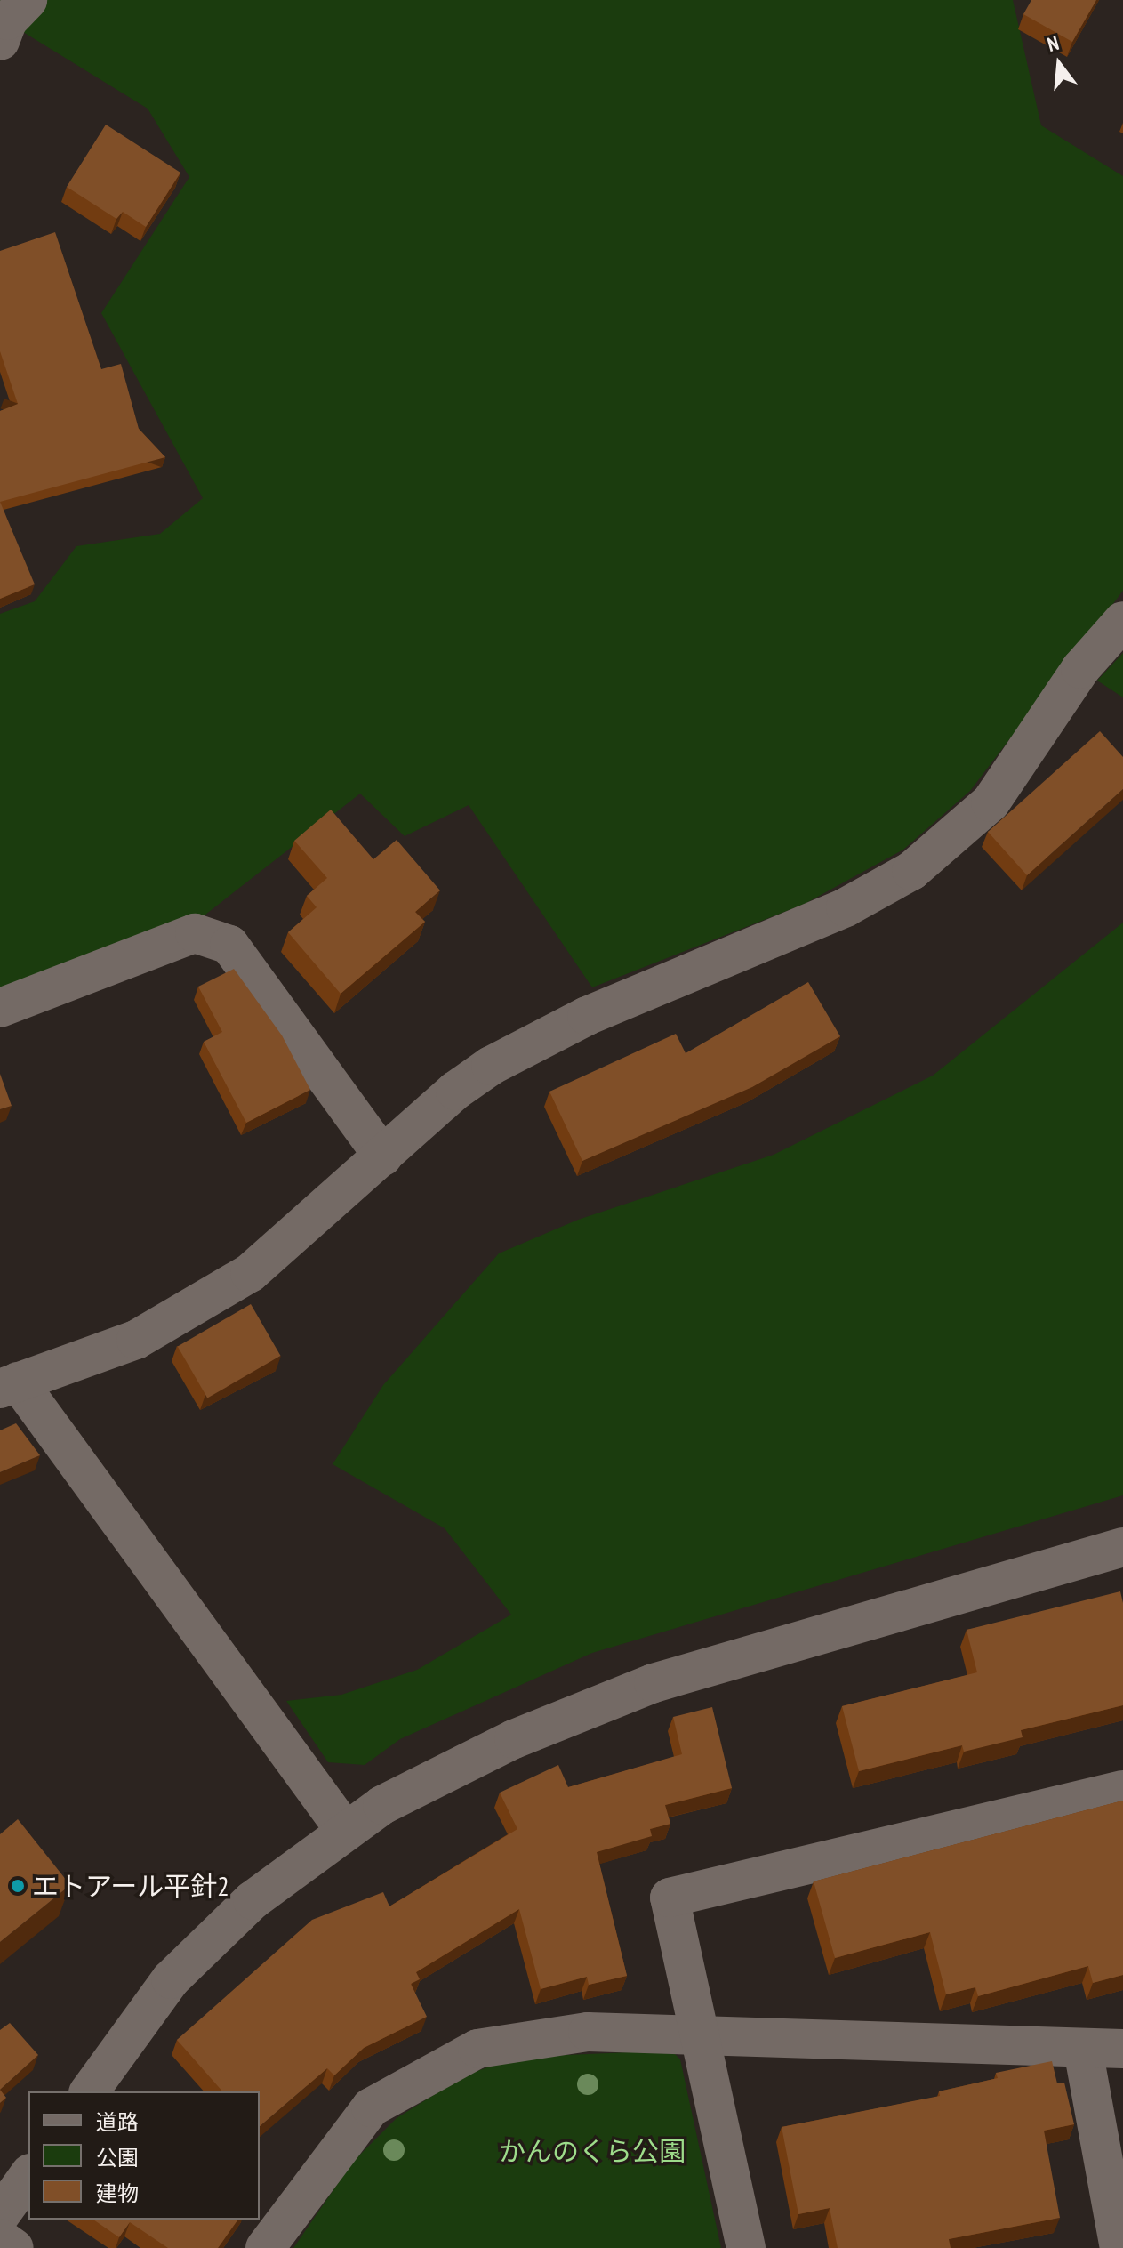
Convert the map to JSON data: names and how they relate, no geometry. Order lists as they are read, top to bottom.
{
  "parks": ["かんのくら公園"],
  "places": ["エトアール平針2"],
  "legend": ["道路", "公園", "建物"],
  "north": "top"
}
